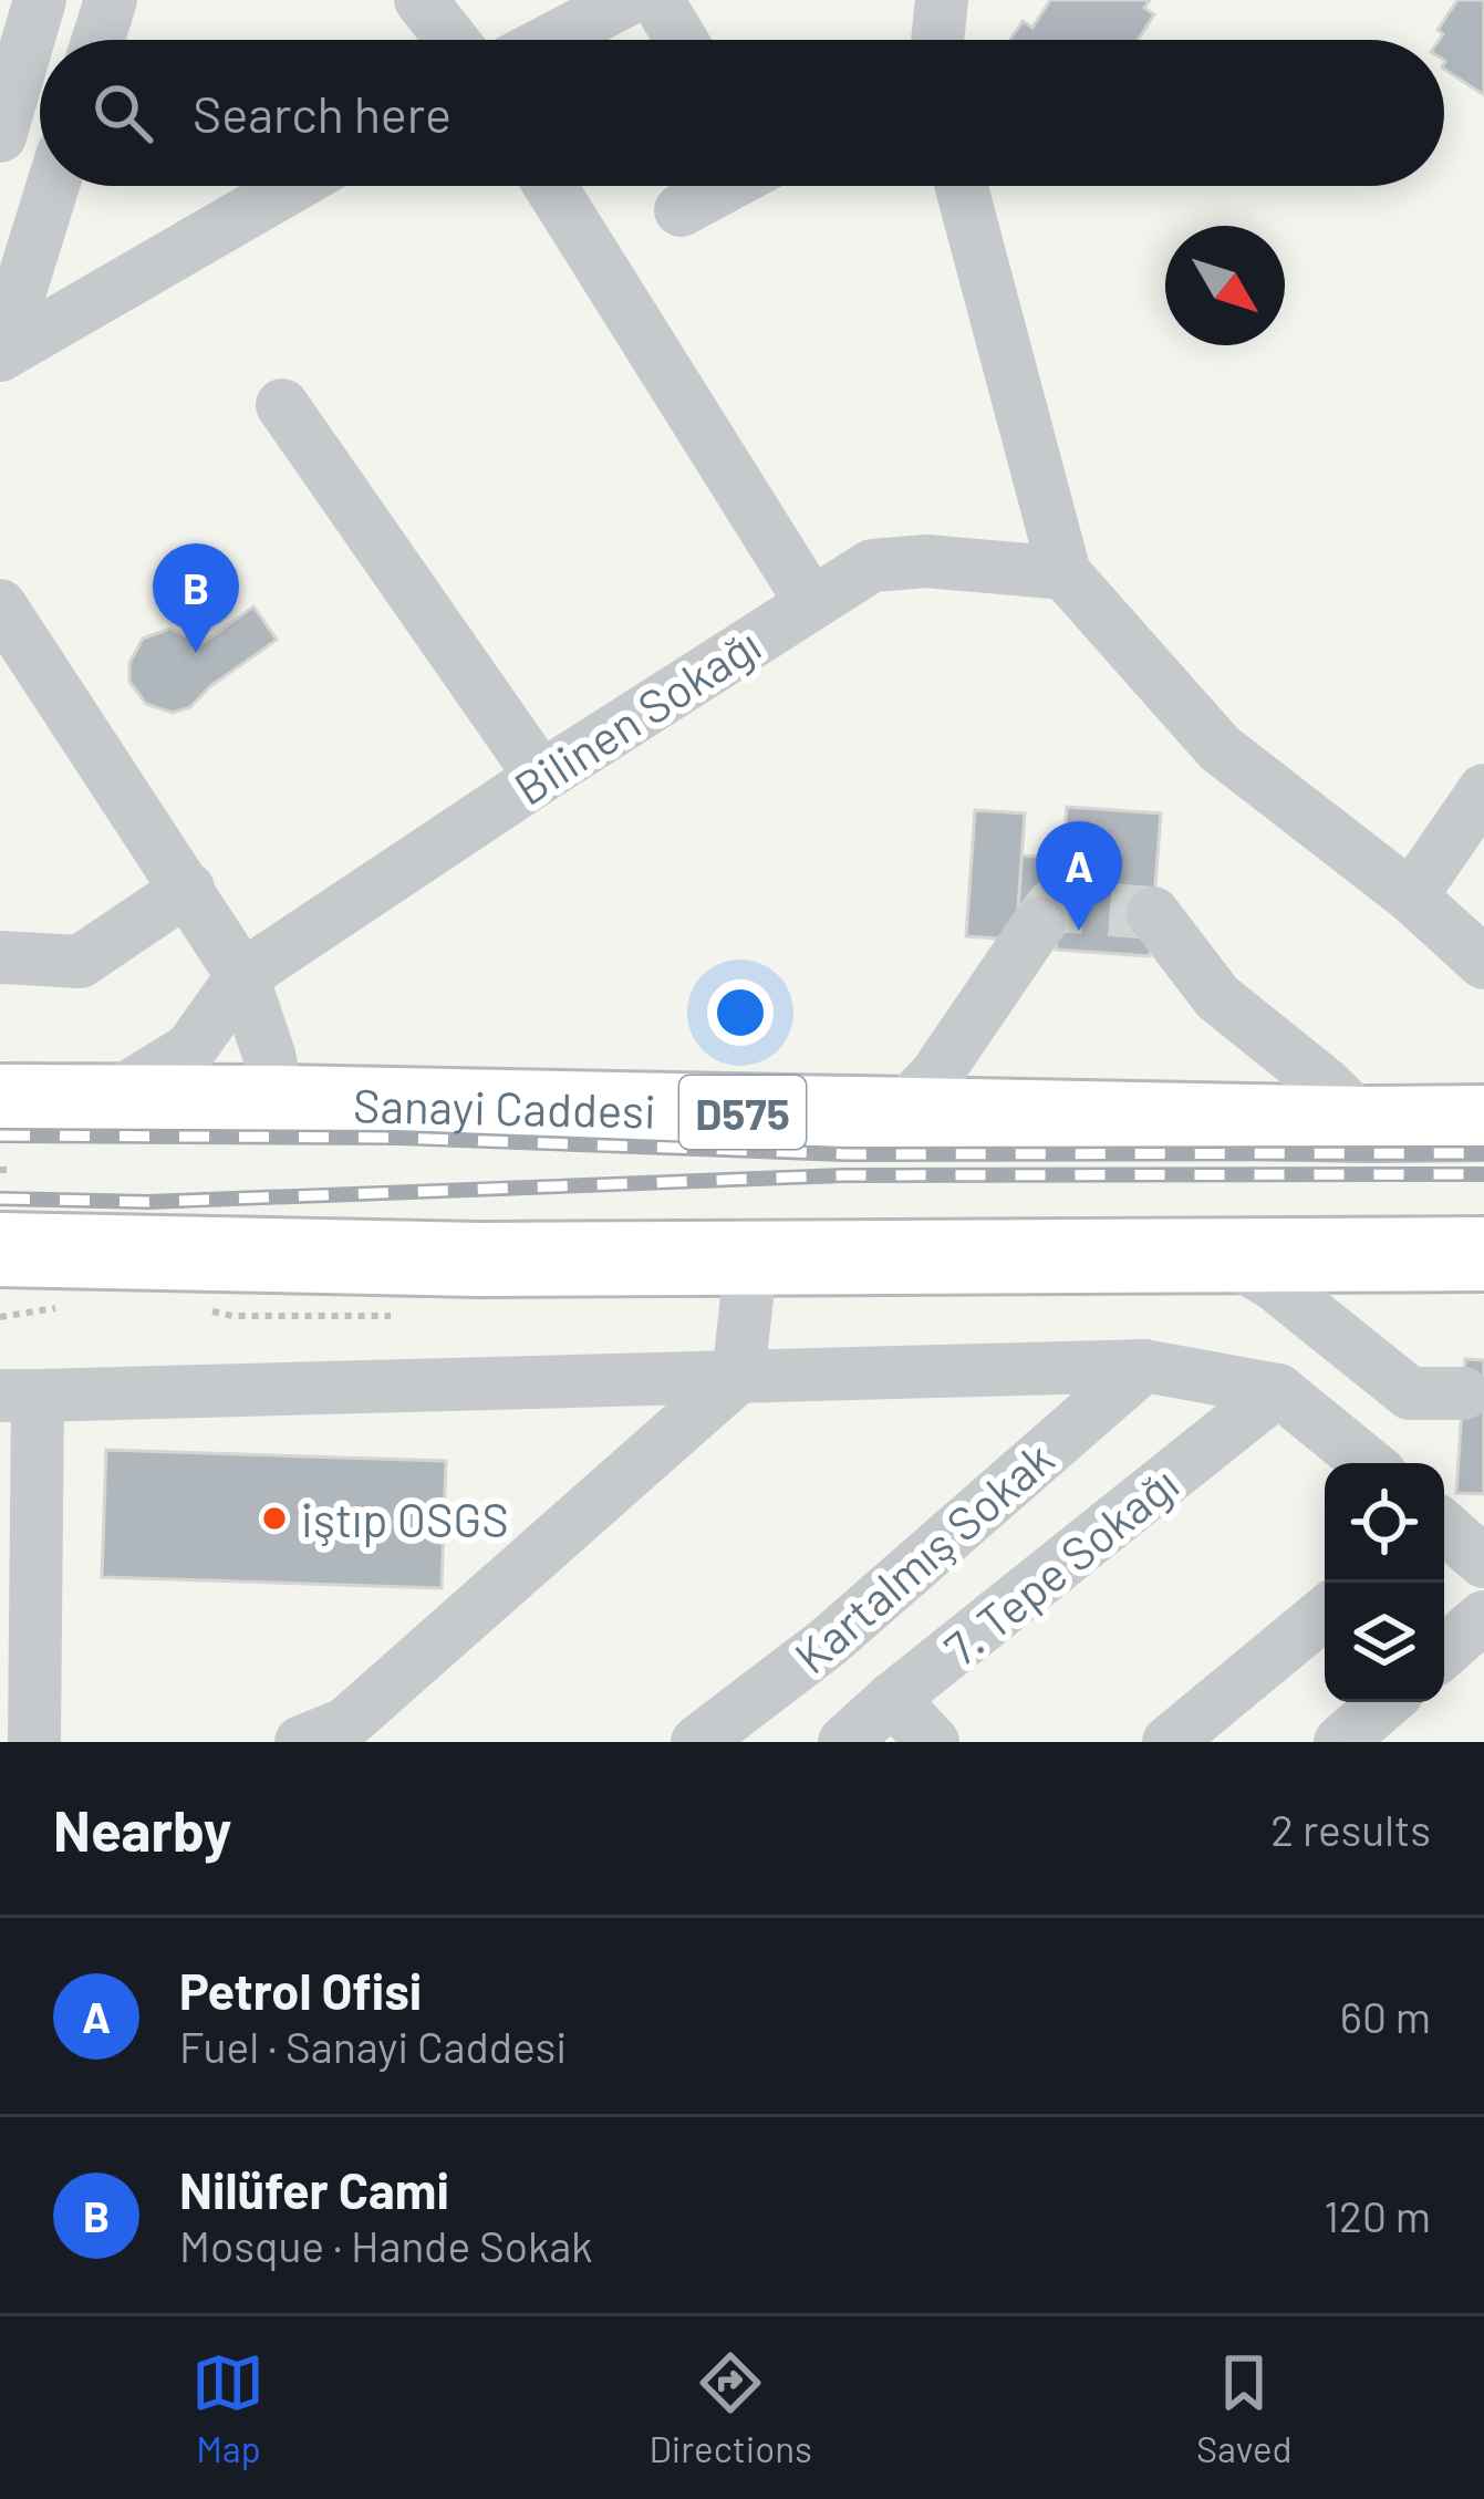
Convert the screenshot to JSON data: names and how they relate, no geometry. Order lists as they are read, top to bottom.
{
  "streets": {
    "highway": ["Sanayi Caddesi", "D575"],
    "street": ["Bilinen Sokağı", "Kartalmış Sokak", "7. Tepe Sokağı"]
  },
  "places": ["iştıp OSGS"],
  "north": "bottom right",
  "page": {
    "search": "Search here",
    "pins": ["B", "A"],
    "heading": ["Nearby", "2 results"],
    "list": [
      {
        "mark": "A",
        "name": "Petrol Ofisi",
        "note": "Fuel · Sanayi Caddesi",
        "value": "60 m"
      },
      {
        "mark": "B",
        "name": "Nilüfer Cami",
        "note": "Mosque · Hande Sokak",
        "value": "120 m"
      }
    ],
    "nav": ["Map", "Directions", "Saved"]
  }
}
